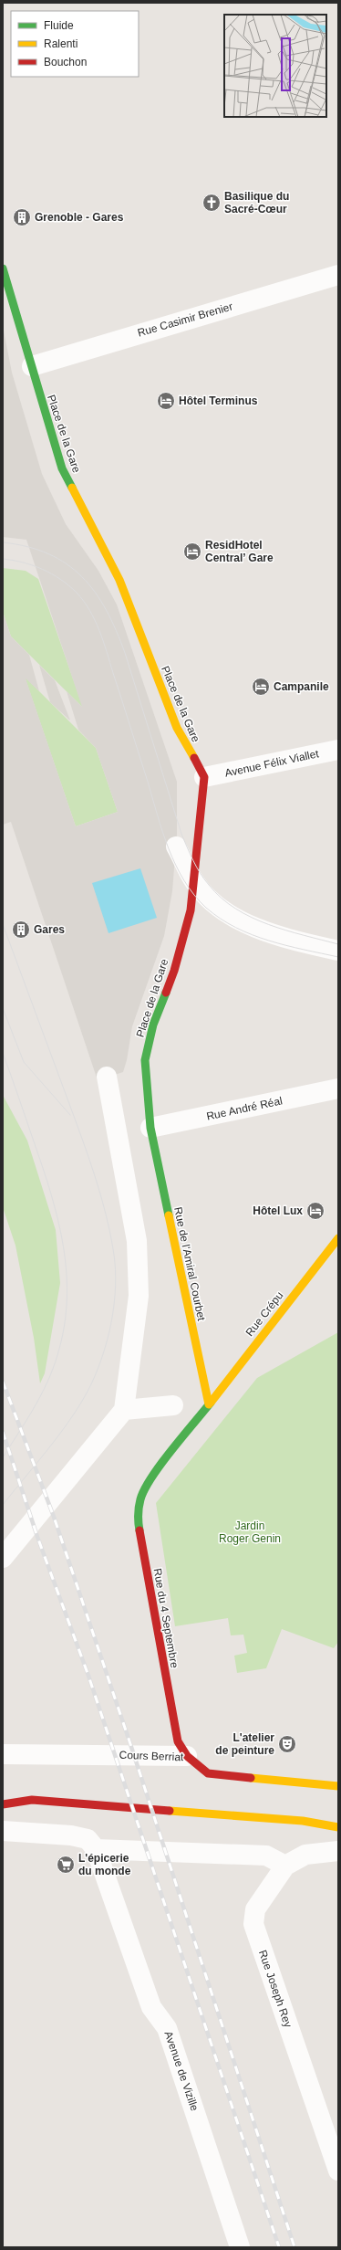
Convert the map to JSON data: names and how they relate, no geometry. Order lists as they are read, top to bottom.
{
  "streets": {
    "street": [
      "Rue Casimir Brenier",
      "Place de la Gare",
      "Avenue Félix Viallet",
      "Rue André Réal",
      "Rue de l'Amiral Courbet",
      "Rue Crépu",
      "Rue du 4 Septembre",
      "Cours Berriat",
      "Rue Joseph Rey",
      "Avenue de Vizille"
    ]
  },
  "crossings": [
    ["Rue Casimir Brenier", "Place de la Gare"],
    ["Place de la Gare", "Avenue Félix Viallet"],
    ["Place de la Gare", "Rue André Réal"],
    ["Place de la Gare", "Rue de l'Amiral Courbet"],
    ["Rue André Réal", "Rue de l'Amiral Courbet"],
    ["Rue de l'Amiral Courbet", "Rue Crépu"],
    ["Rue Crépu", "Rue du 4 Septembre"],
    ["Rue du 4 Septembre", "Cours Berriat"]
  ],
  "parks": ["Jardin Roger Genin"],
  "places": {
    "church": ["Basilique du Sacré-Cœur"],
    "building": ["Grenoble - Gares", "Gares"],
    "hotel": [
      "Hôtel Terminus",
      "ResidHotel Central’ Gare",
      "Campanile",
      "Hôtel Lux"
    ],
    "theatre": ["L'atelier de peinture"],
    "supermarket": ["L'épicerie du monde"]
  },
  "legend": ["Fluide", "Ralenti", "Bouchon"]
}
